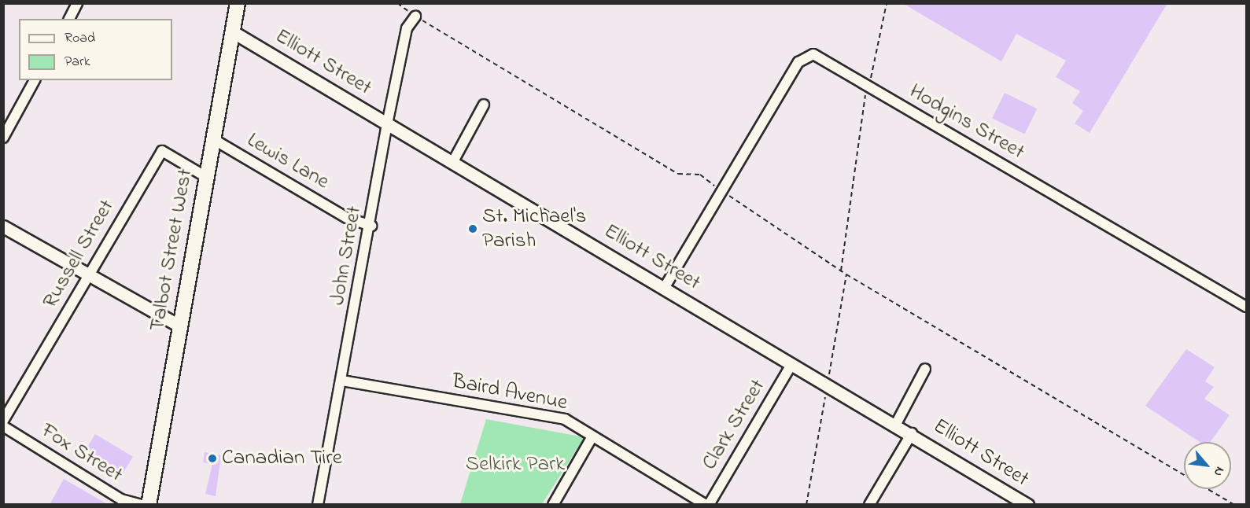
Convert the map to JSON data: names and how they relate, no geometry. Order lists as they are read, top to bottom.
{
  "streets": {
    "main road": ["Talbot Street West"],
    "street": [
      "Elliott Street",
      "Hodgins Street",
      "Lewis Lane",
      "Russell Street",
      "John Street",
      "Baird Avenue",
      "Clark Street",
      "Fox Street"
    ]
  },
  "crossings": [
    ["Elliott Street", "Talbot Street West"],
    ["Elliott Street", "John Street"],
    ["Elliott Street", "Clark Street"],
    ["Lewis Lane", "Talbot Street West"],
    ["Lewis Lane", "John Street"],
    ["Talbot Street West", "Russell Street"],
    ["John Street", "Baird Avenue"],
    ["Baird Avenue", "Clark Street"]
  ],
  "parks": ["Selkirk Park"],
  "places": ["St. Michael's Parish", "Canadian Tire"],
  "legend": ["Road", "Park"],
  "north": "bottom right"
}
